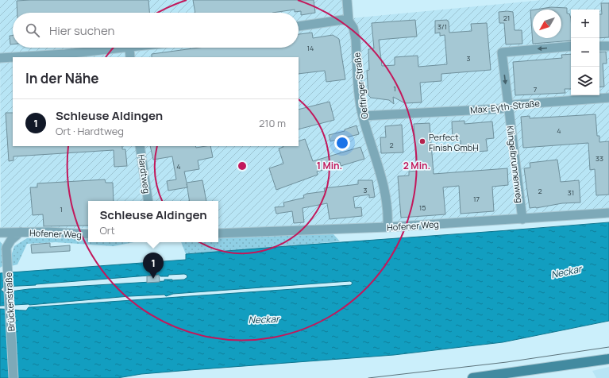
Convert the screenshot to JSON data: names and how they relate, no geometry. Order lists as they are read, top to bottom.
{
  "streets": {
    "street": [
      "Oeffinger Straße",
      "Max-Eyth-Straße",
      "Klingelbrunnenweg",
      "Hardtweg",
      "Hofener Weg",
      "Brückenstraße"
    ]
  },
  "crossings": [
    ["Oeffinger Straße", "Max-Eyth-Straße"],
    ["Oeffinger Straße", "Hofener Weg"],
    ["Max-Eyth-Straße", "Klingelbrunnenweg"],
    ["Klingelbrunnenweg", "Hofener Weg"],
    ["Hofener Weg", "Brückenstraße"]
  ],
  "water": ["Neckar"],
  "places": ["Perfect Finish GmbH"],
  "house_numbers": [
    "21",
    "3/1",
    "14",
    "3",
    "1",
    "7",
    "4",
    "2",
    "33",
    "4",
    "3",
    "2",
    "31",
    "17",
    "15",
    "1"
  ],
  "north": "bottom left",
  "page": {
    "map_buttons": ["+", "−"],
    "search": "Hier suchen",
    "heading": "In der Nähe",
    "list": [
      {
        "mark": "1",
        "name": "Schleuse Aldingen",
        "note": "Ort · Hardtweg",
        "value": "210 m"
      }
    ],
    "popup": ["Schleuse Aldingen", "Ort"],
    "pins": "1"
  },
  "rings": ["1 Min.", "2 Min."]
}
